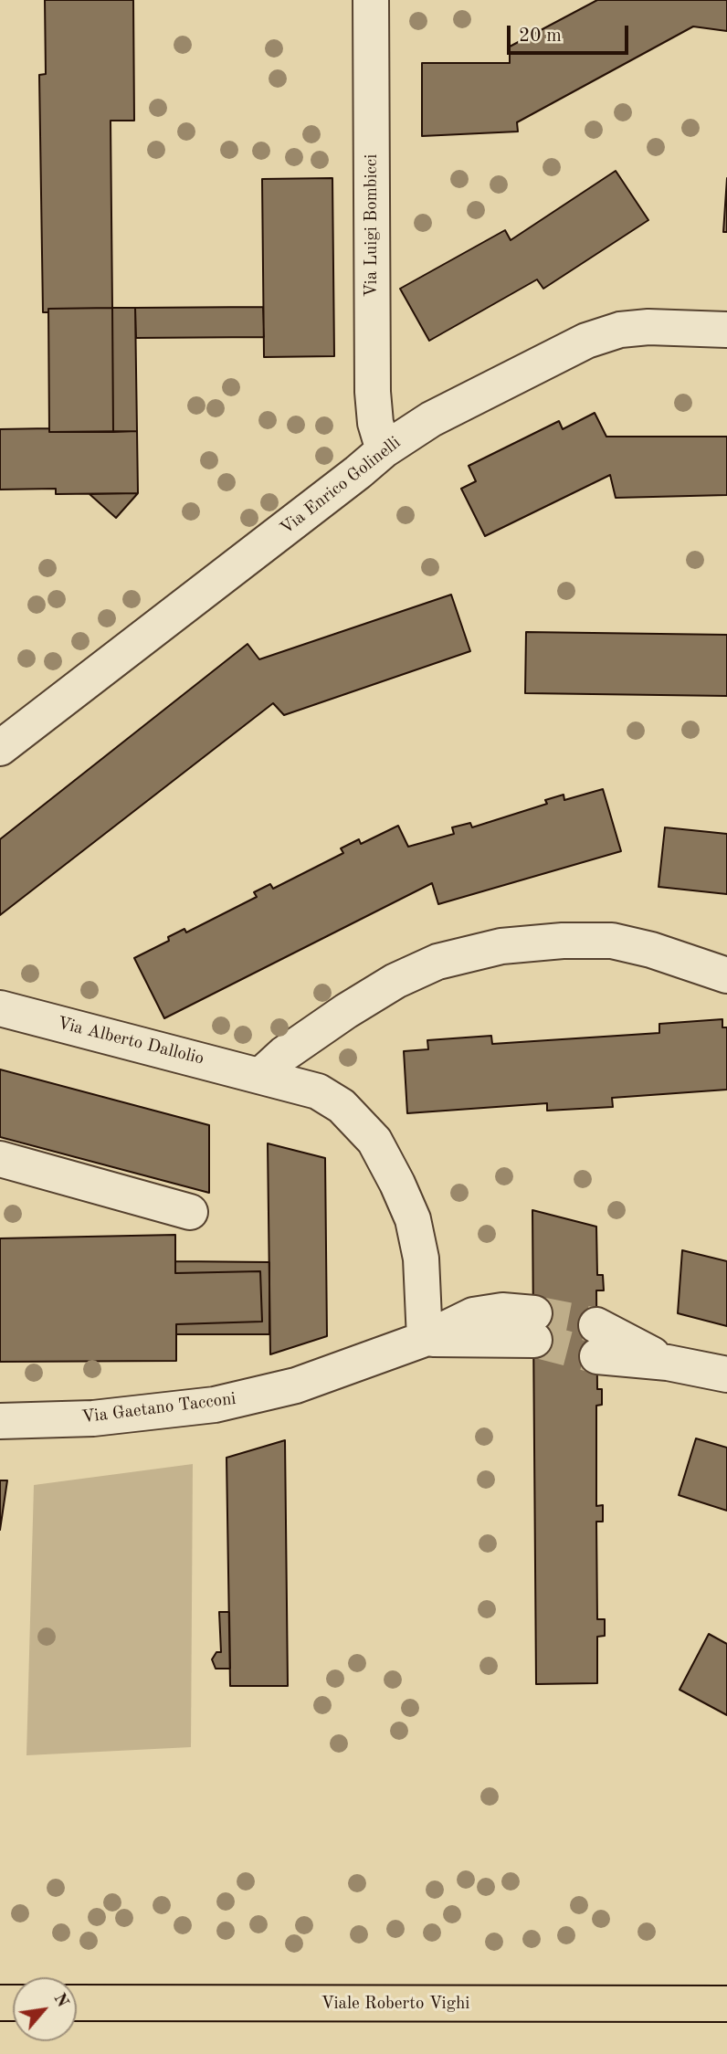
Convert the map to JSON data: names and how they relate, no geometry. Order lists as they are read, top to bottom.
{
  "streets": {
    "main road": ["Viale Roberto Vighi"],
    "street": [
      "Via Luigi Bombicci",
      "Via Enrico Golinelli",
      "Via Alberto Dallolio",
      "Via Gaetano Tacconi"
    ]
  },
  "crossings": [
    ["Via Luigi Bombicci", "Via Enrico Golinelli"],
    ["Via Alberto Dallolio", "Via Gaetano Tacconi"]
  ],
  "scale_bar": "20 m",
  "north": "top right"
}
